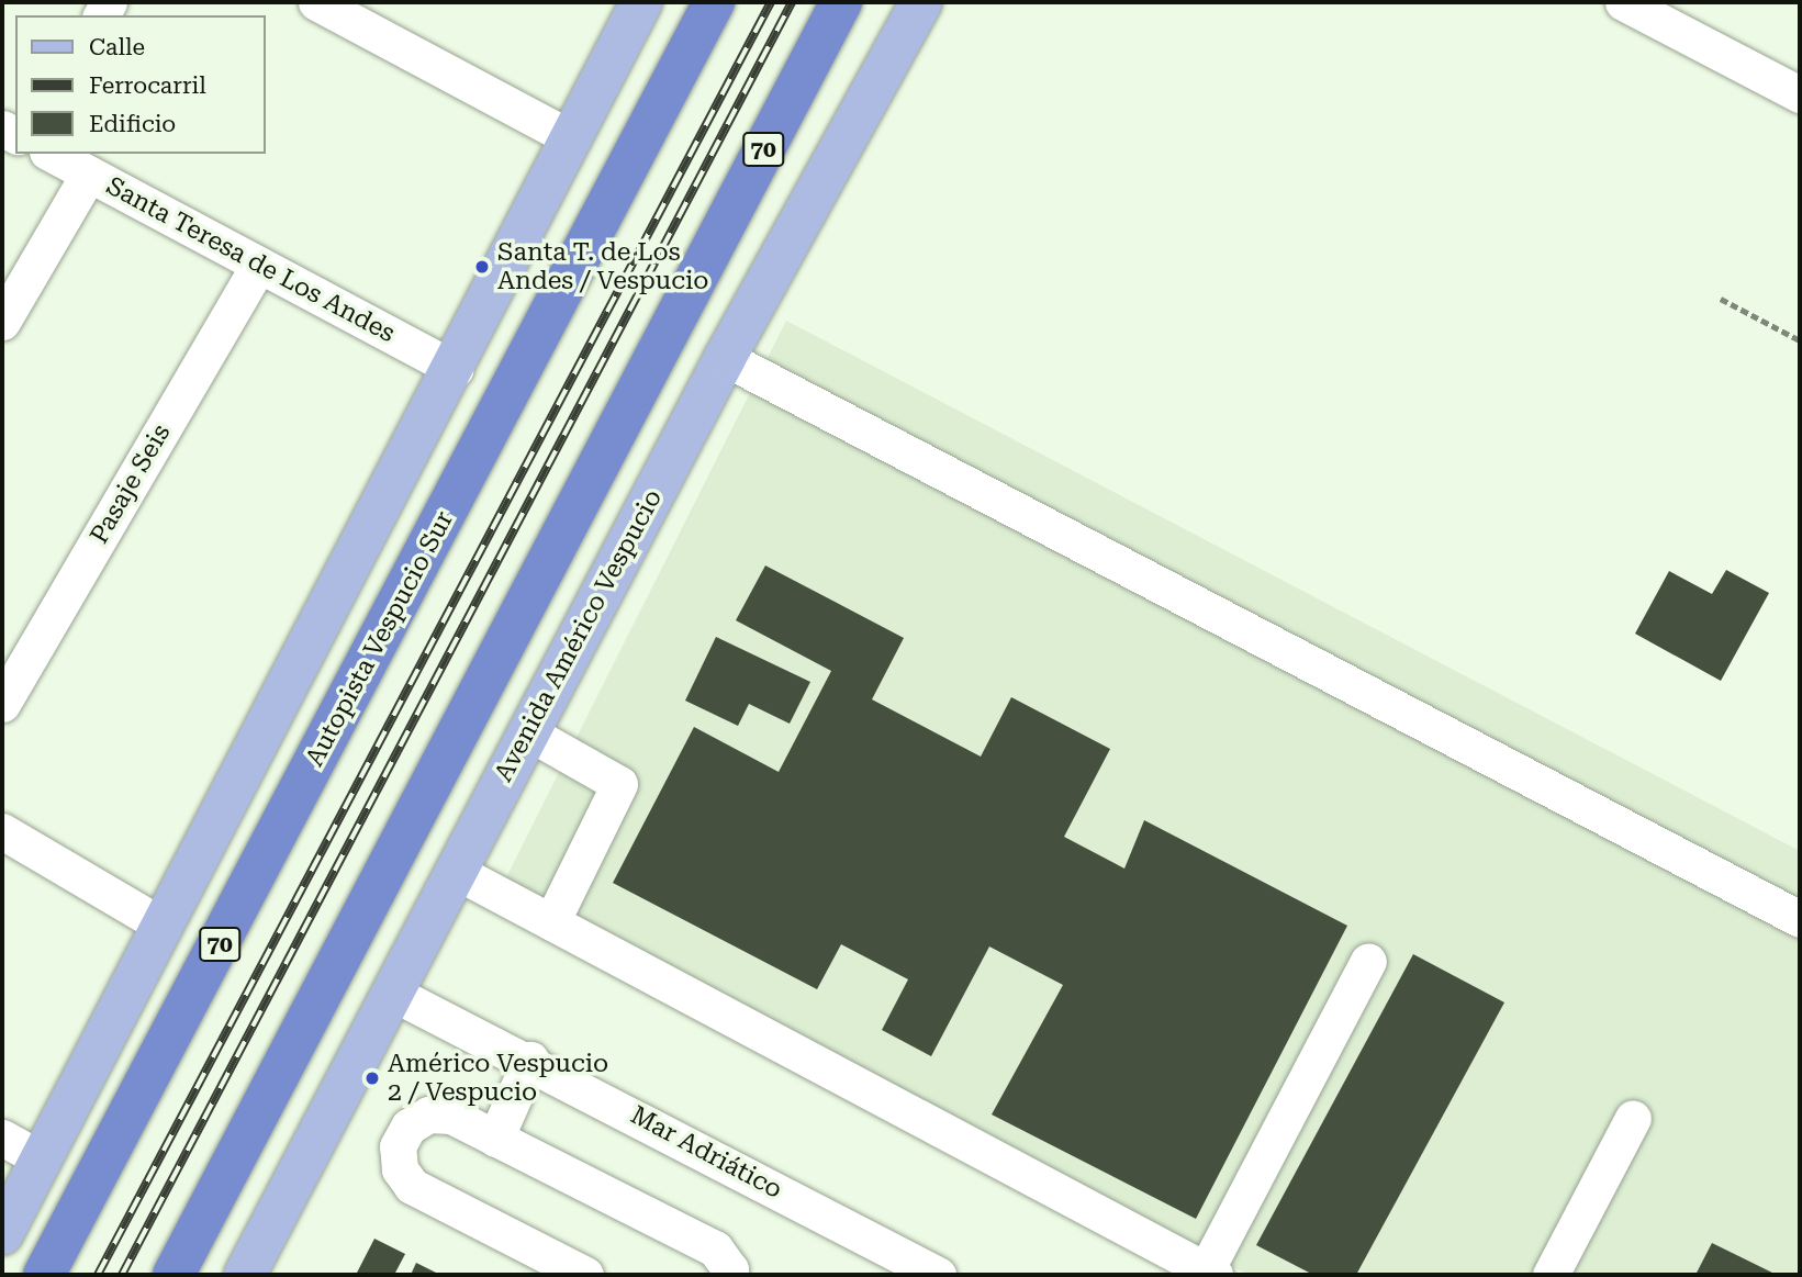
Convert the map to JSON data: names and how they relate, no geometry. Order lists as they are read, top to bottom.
{
  "streets": {
    "highway": ["70", "Autopista Vespucio Sur"],
    "main road": ["Avenida Américo Vespucio"],
    "street": ["Santa Teresa de Los Andes", "Pasaje Seis", "Mar Adriático"]
  },
  "crossings": [
    ["Santa Teresa de Los Andes", "Pasaje Seis"],
    ["Avenida Américo Vespucio", "Mar Adriático"]
  ],
  "places": ["Santa T. de Los Andes / Vespucio", "Américo Vespucio 2 / Vespucio"],
  "legend": ["Calle", "Ferrocarril", "Edificio"]
}
